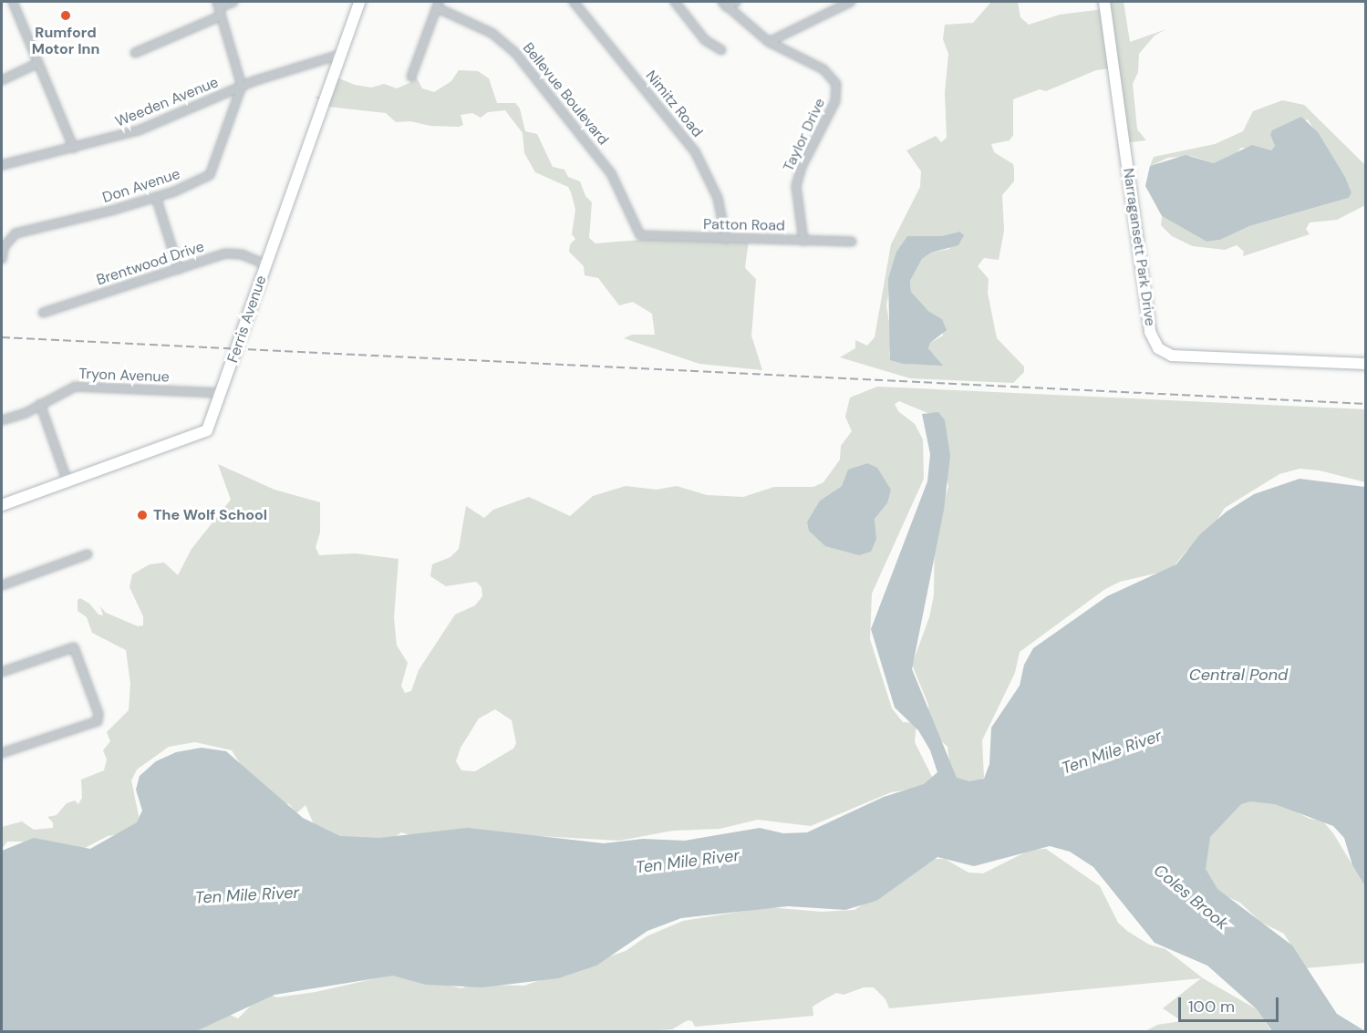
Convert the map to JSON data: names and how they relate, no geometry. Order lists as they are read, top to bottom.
{
  "streets": {
    "street": [
      "Bellevue Boulevard",
      "Weeden Avenue",
      "Nimitz Road",
      "Taylor Drive",
      "Don Avenue",
      "Patton Road",
      "Narragansett Park Drive",
      "Brentwood Drive",
      "Ferris Avenue",
      "Tryon Avenue"
    ]
  },
  "crossings": [
    ["Bellevue Boulevard", "Patton Road"],
    ["Weeden Avenue", "Don Avenue"],
    ["Weeden Avenue", "Ferris Avenue"],
    ["Nimitz Road", "Patton Road"],
    ["Taylor Drive", "Patton Road"],
    ["Brentwood Drive", "Ferris Avenue"],
    ["Ferris Avenue", "Tryon Avenue"]
  ],
  "water": ["Central Pond", "Ten Mile River", "Coles Brook"],
  "places": ["Rumford Motor Inn", "The Wolf School"],
  "scale_bar": "100 m"
}
